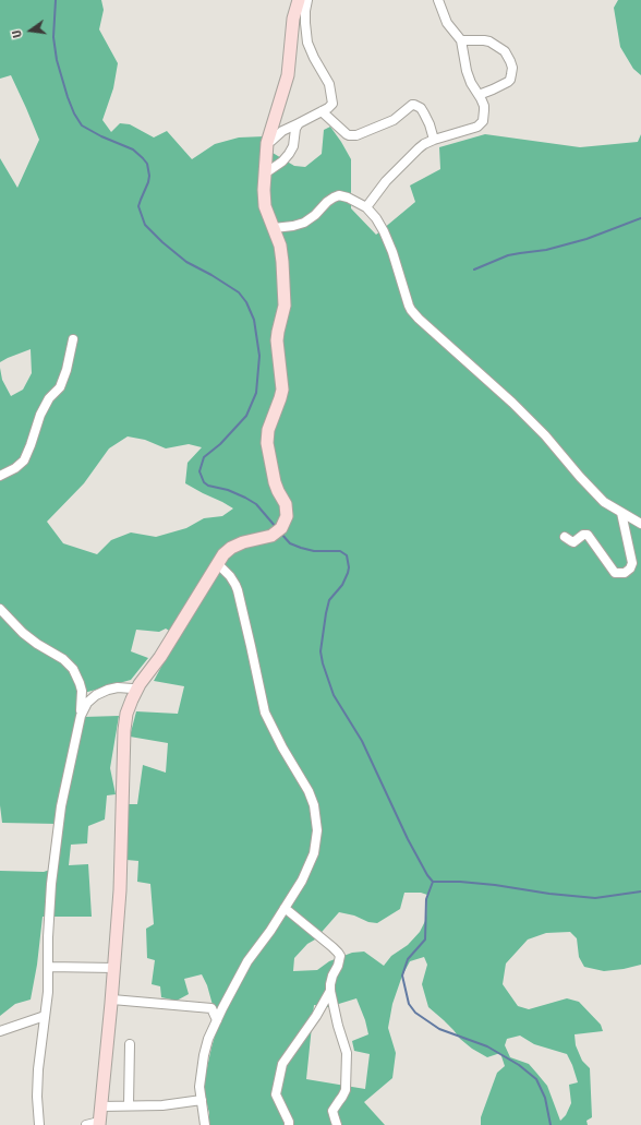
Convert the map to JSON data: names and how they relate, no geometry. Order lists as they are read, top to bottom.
{
  "north": "left"
}
